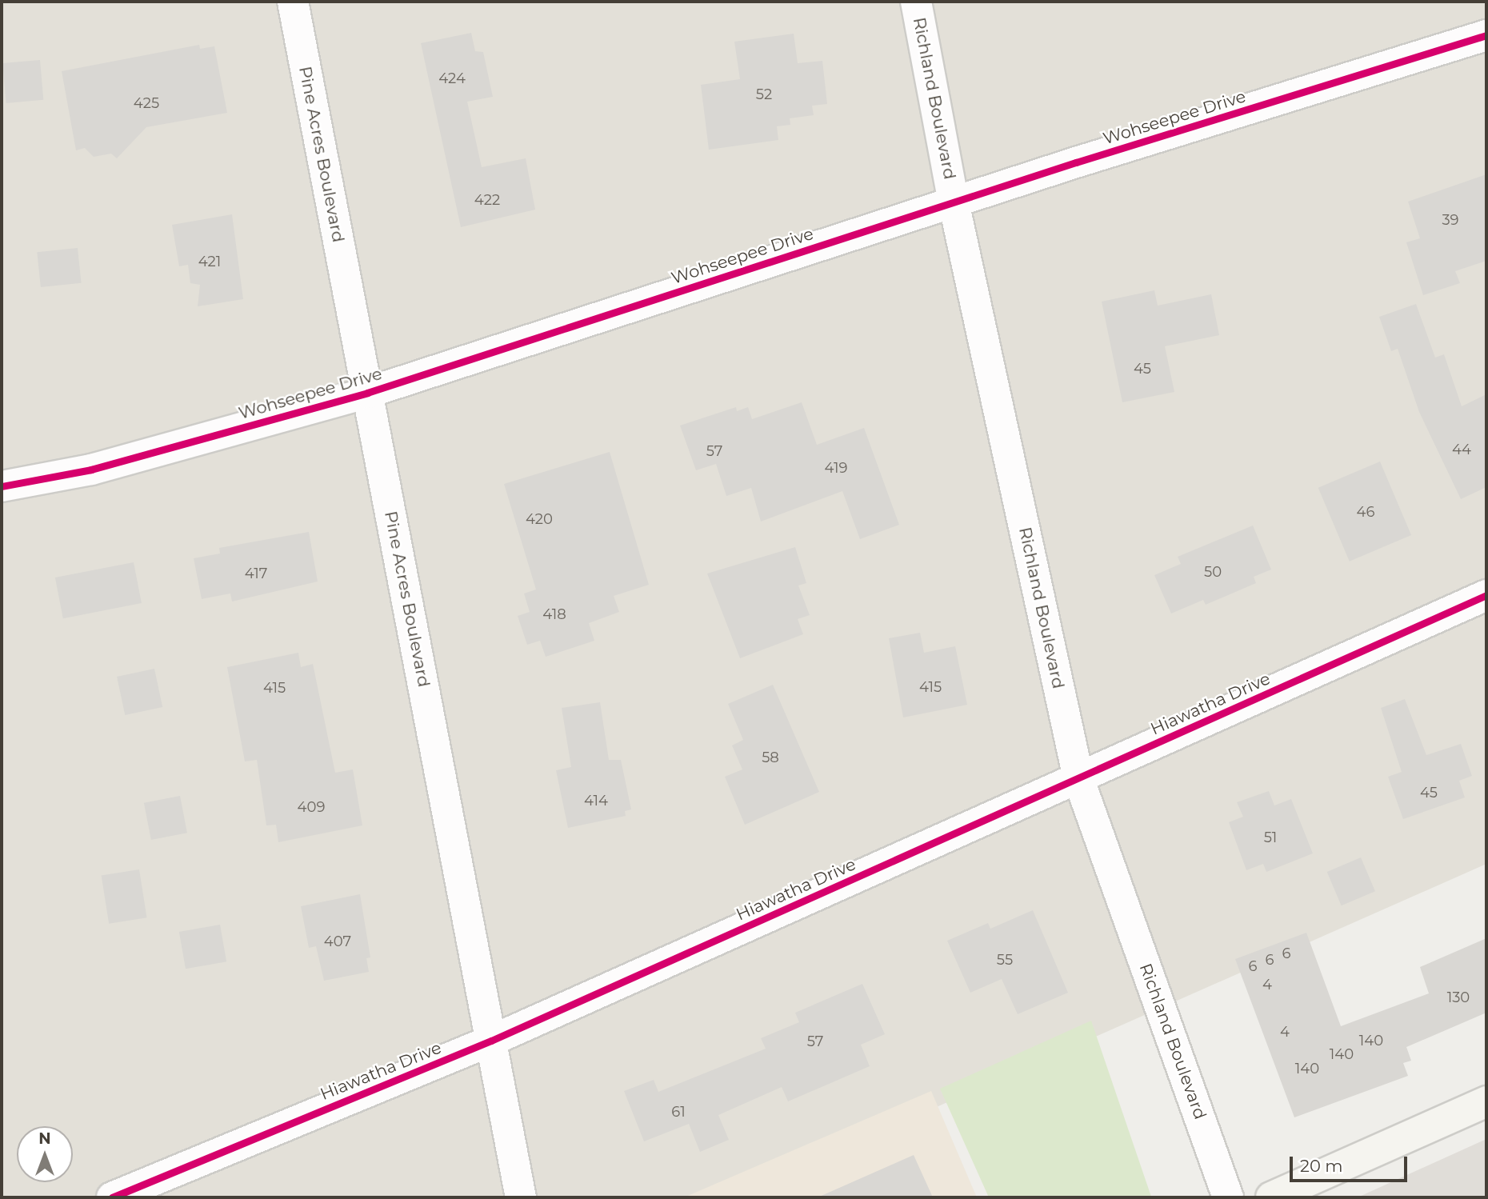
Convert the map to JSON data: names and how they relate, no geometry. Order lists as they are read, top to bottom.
{
  "streets": {
    "street": [
      "Richland Boulevard",
      "Wohseepee Drive",
      "Pine Acres Boulevard",
      "Hiawatha Drive"
    ]
  },
  "crossings": [
    ["Richland Boulevard", "Wohseepee Drive"],
    ["Richland Boulevard", "Hiawatha Drive"],
    ["Wohseepee Drive", "Pine Acres Boulevard"],
    ["Pine Acres Boulevard", "Hiawatha Drive"]
  ],
  "house_numbers": [
    "424",
    "52",
    "425",
    "422",
    "39",
    "421",
    "45",
    "44",
    "57",
    "419",
    "46",
    "420",
    "50",
    "417",
    "418",
    "415",
    "415",
    "58",
    "45",
    "414",
    "409",
    "51",
    "407",
    "6",
    "55",
    "6",
    "6",
    "4",
    "130",
    "4",
    "140",
    "57",
    "140",
    "140",
    "61"
  ],
  "scale_bar": "20 m",
  "north": "top"
}
